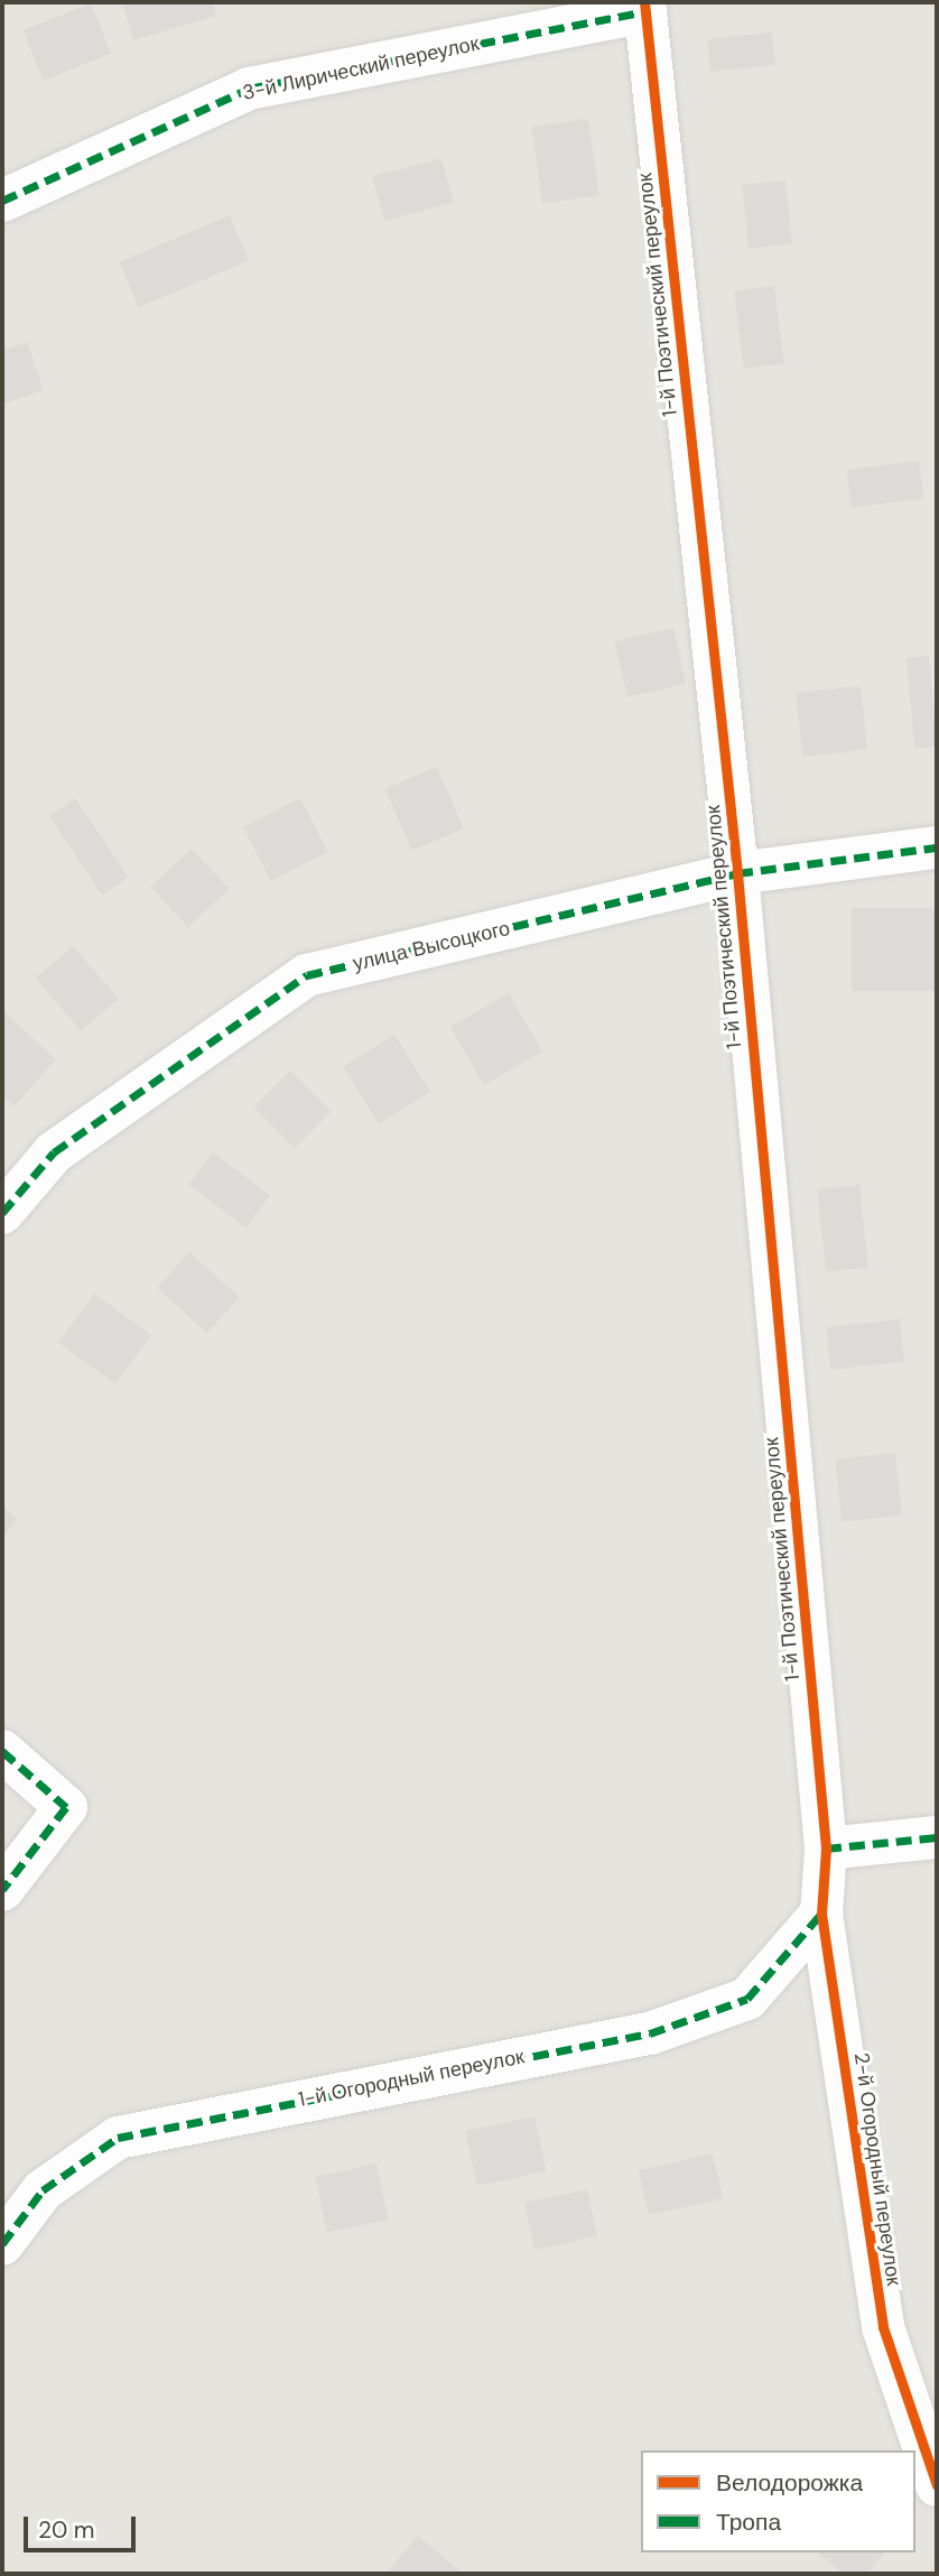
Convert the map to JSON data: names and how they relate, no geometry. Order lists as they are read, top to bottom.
{
  "streets": {
    "street": [
      "3-й Лирический переулок",
      "1-й Поэтический переулок",
      "улица Высоцкого",
      "1-й Огородный переулок",
      "2-й Огородный переулок"
    ]
  },
  "crossings": [
    ["3-й Лирический переулок", "1-й Поэтический переулок"],
    ["1-й Поэтический переулок", "улица Высоцкого"],
    ["1-й Поэтический переулок", "2-й Огородный переулок"],
    ["1-й Огородный переулок", "2-й Огородный переулок"]
  ],
  "legend": ["Велодорожка", "Тропа"],
  "scale_bar": "20 m"
}
